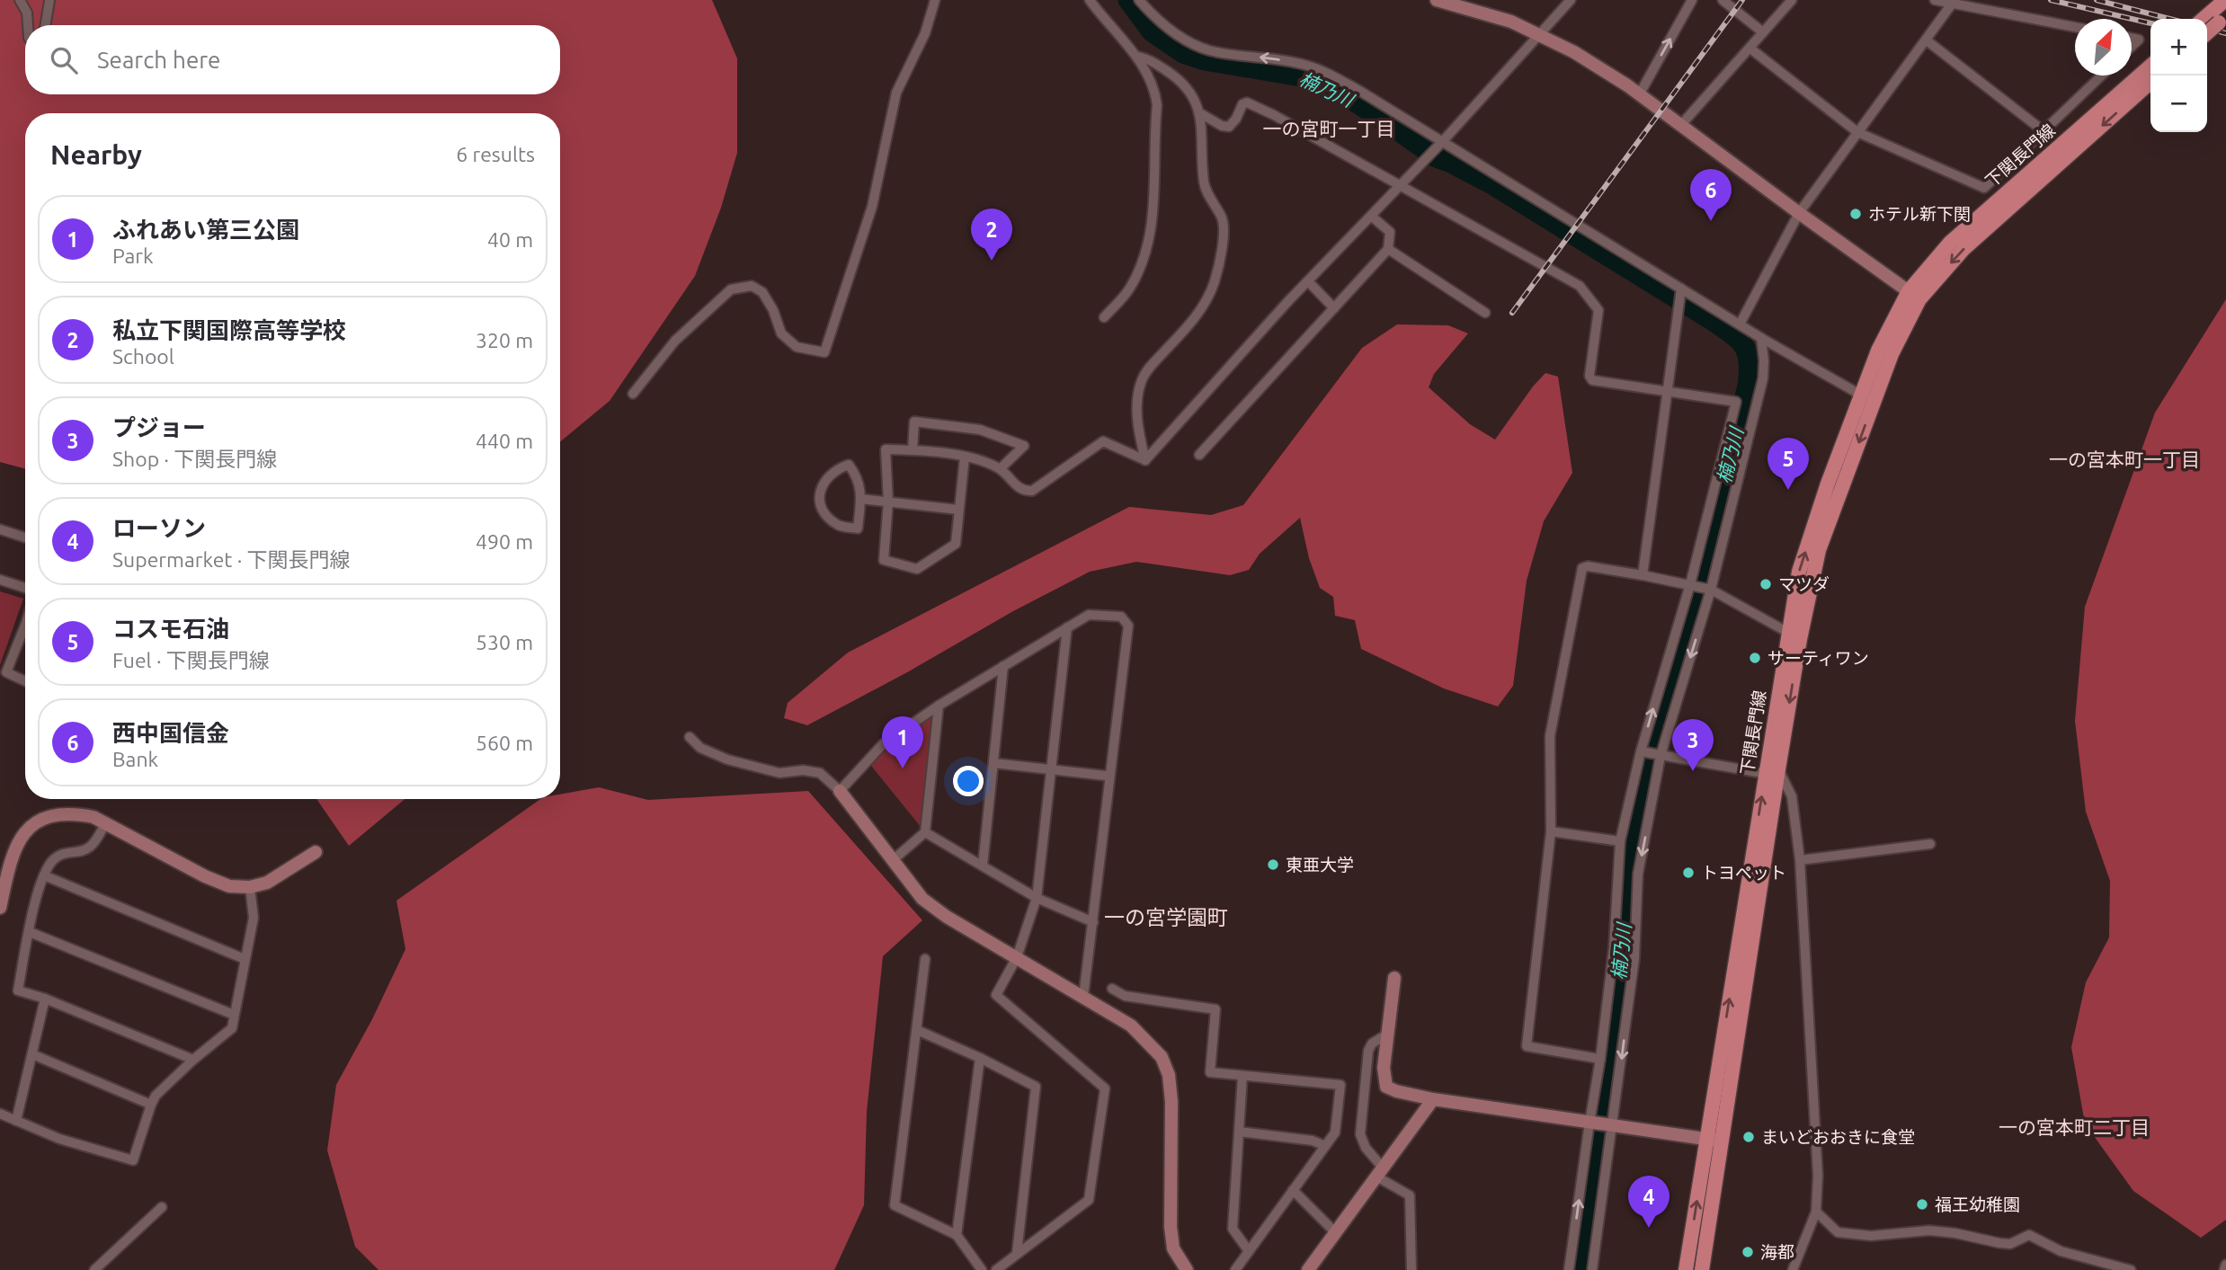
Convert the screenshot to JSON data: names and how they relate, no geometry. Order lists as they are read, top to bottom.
{
  "streets": {
    "main road": ["下関長門線"]
  },
  "districts": [
    "一の宮町一丁目",
    "一の宮本町一丁目",
    "一の宮学園町",
    "一の宮本町二丁目"
  ],
  "water": ["楠乃川"],
  "places": [
    "ホテル新下関",
    "マツダ",
    "サーティワン",
    "東亜大学",
    "トヨペット",
    "まいどおおきに食堂",
    "福王幼稚園",
    "海都"
  ],
  "north": "top right",
  "page": {
    "map_buttons": ["+", "−"],
    "search": "Search here",
    "heading": ["Nearby", "6 results"],
    "pins": [
      "6",
      "2",
      "5",
      "1",
      "3",
      "4"
    ],
    "list": [
      {
        "mark": "1",
        "name": "ふれあい第三公園",
        "note": "Park",
        "value": "40 m"
      },
      {
        "mark": "2",
        "name": "私立下関国際高等学校",
        "note": "School",
        "value": "320 m"
      },
      {
        "mark": "3",
        "name": "プジョー",
        "note": "Shop · 下関長門線",
        "value": "440 m"
      },
      {
        "mark": "4",
        "name": "ローソン",
        "note": "Supermarket · 下関長門線",
        "value": "490 m"
      },
      {
        "mark": "5",
        "name": "コスモ石油",
        "note": "Fuel · 下関長門線",
        "value": "530 m"
      },
      {
        "mark": "6",
        "name": "西中国信金",
        "note": "Bank",
        "value": "560 m"
      }
    ]
  }
}
